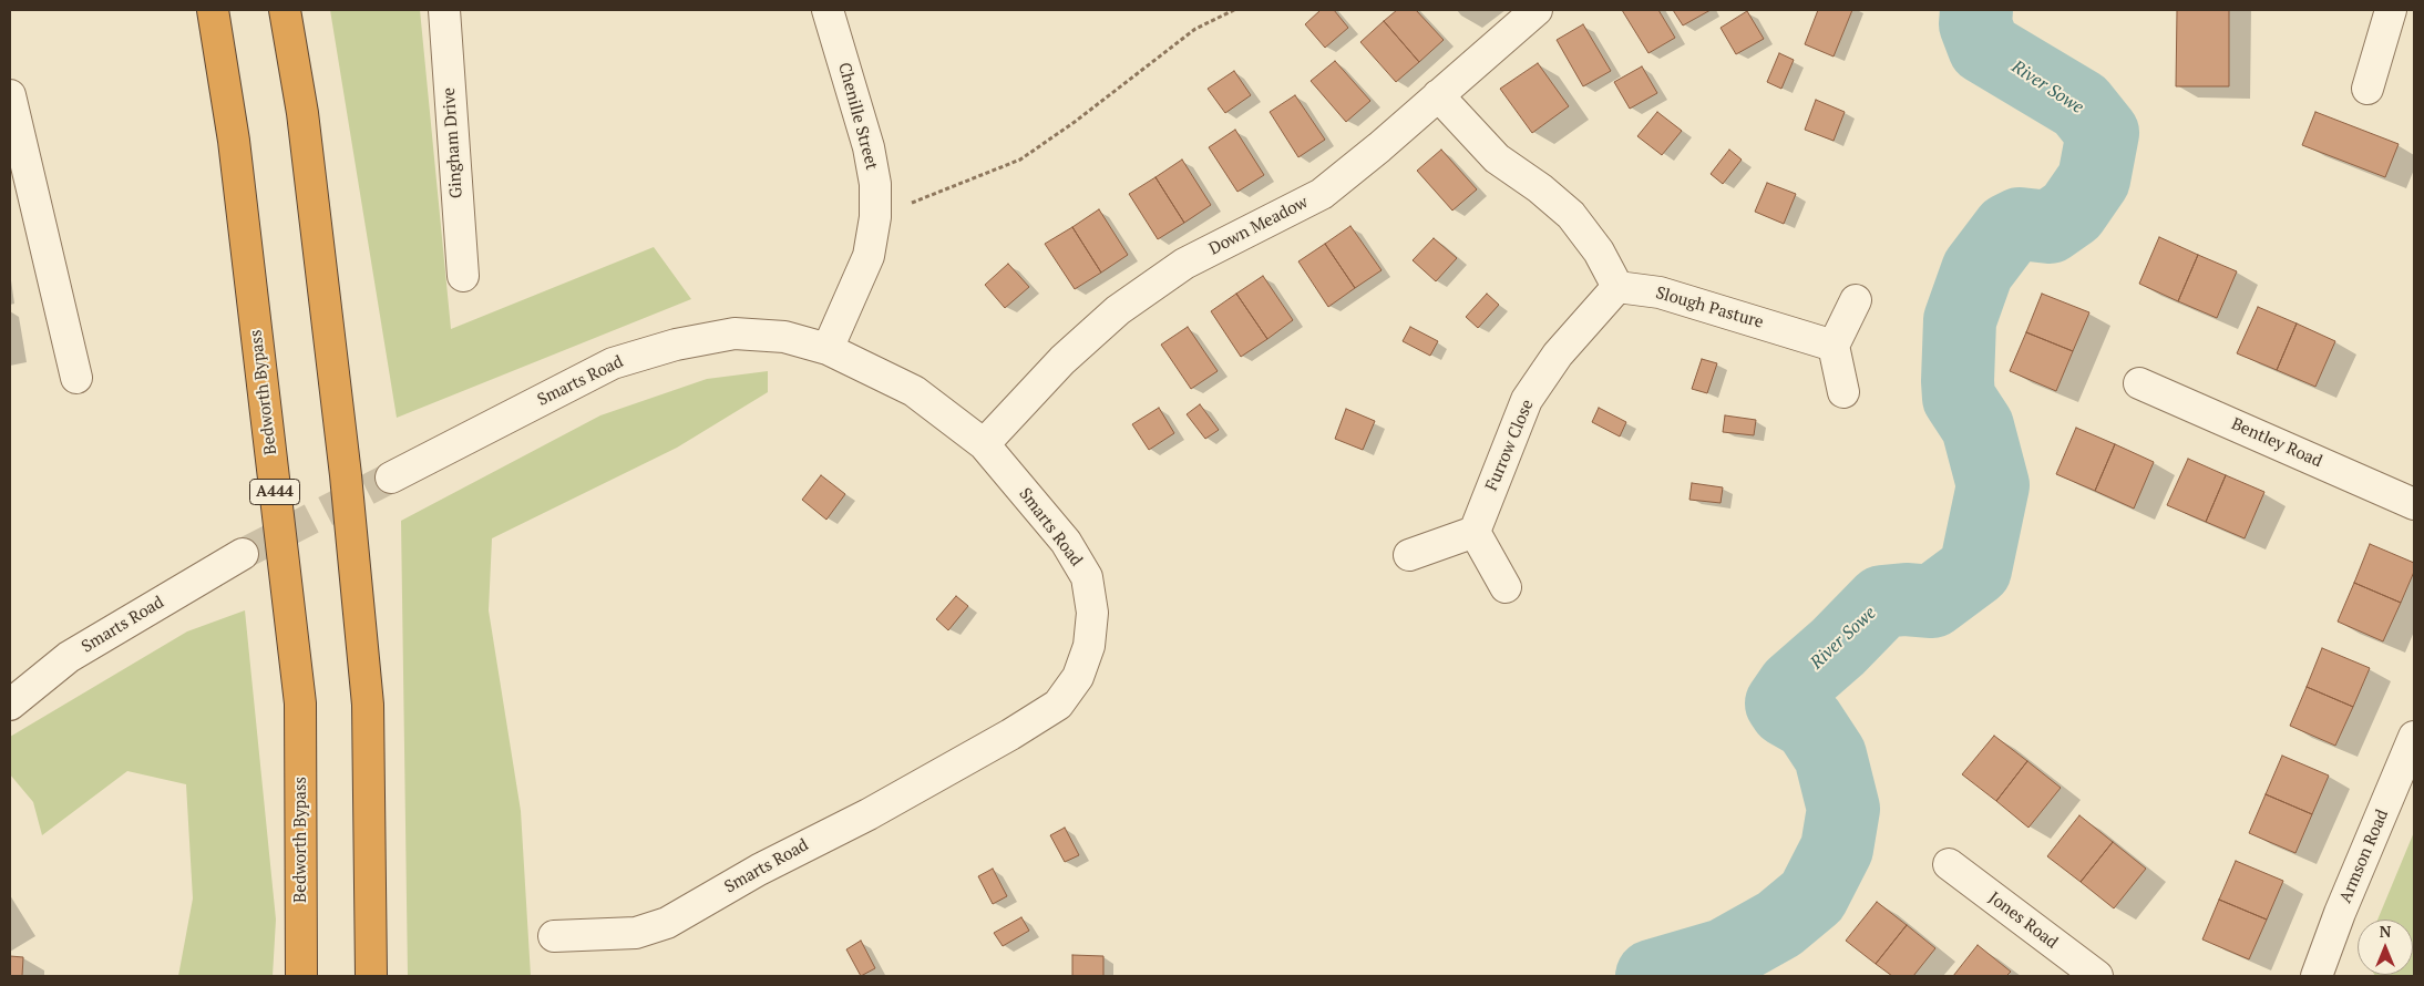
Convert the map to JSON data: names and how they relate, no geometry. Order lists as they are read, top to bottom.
{
  "streets": {
    "highway": ["Bedworth Bypass", "A444"],
    "street": [
      "Chenille Street",
      "Gingham Drive",
      "Down Meadow",
      "Slough Pasture",
      "Smarts Road",
      "Bentley Road",
      "Furrow Close",
      "Armson Road",
      "Jones Road"
    ]
  },
  "crossings": [
    ["Chenille Street", "Smarts Road"],
    ["Down Meadow", "Smarts Road"],
    ["Slough Pasture", "Furrow Close"]
  ],
  "water": ["River Sowe"],
  "north": "top"
}
